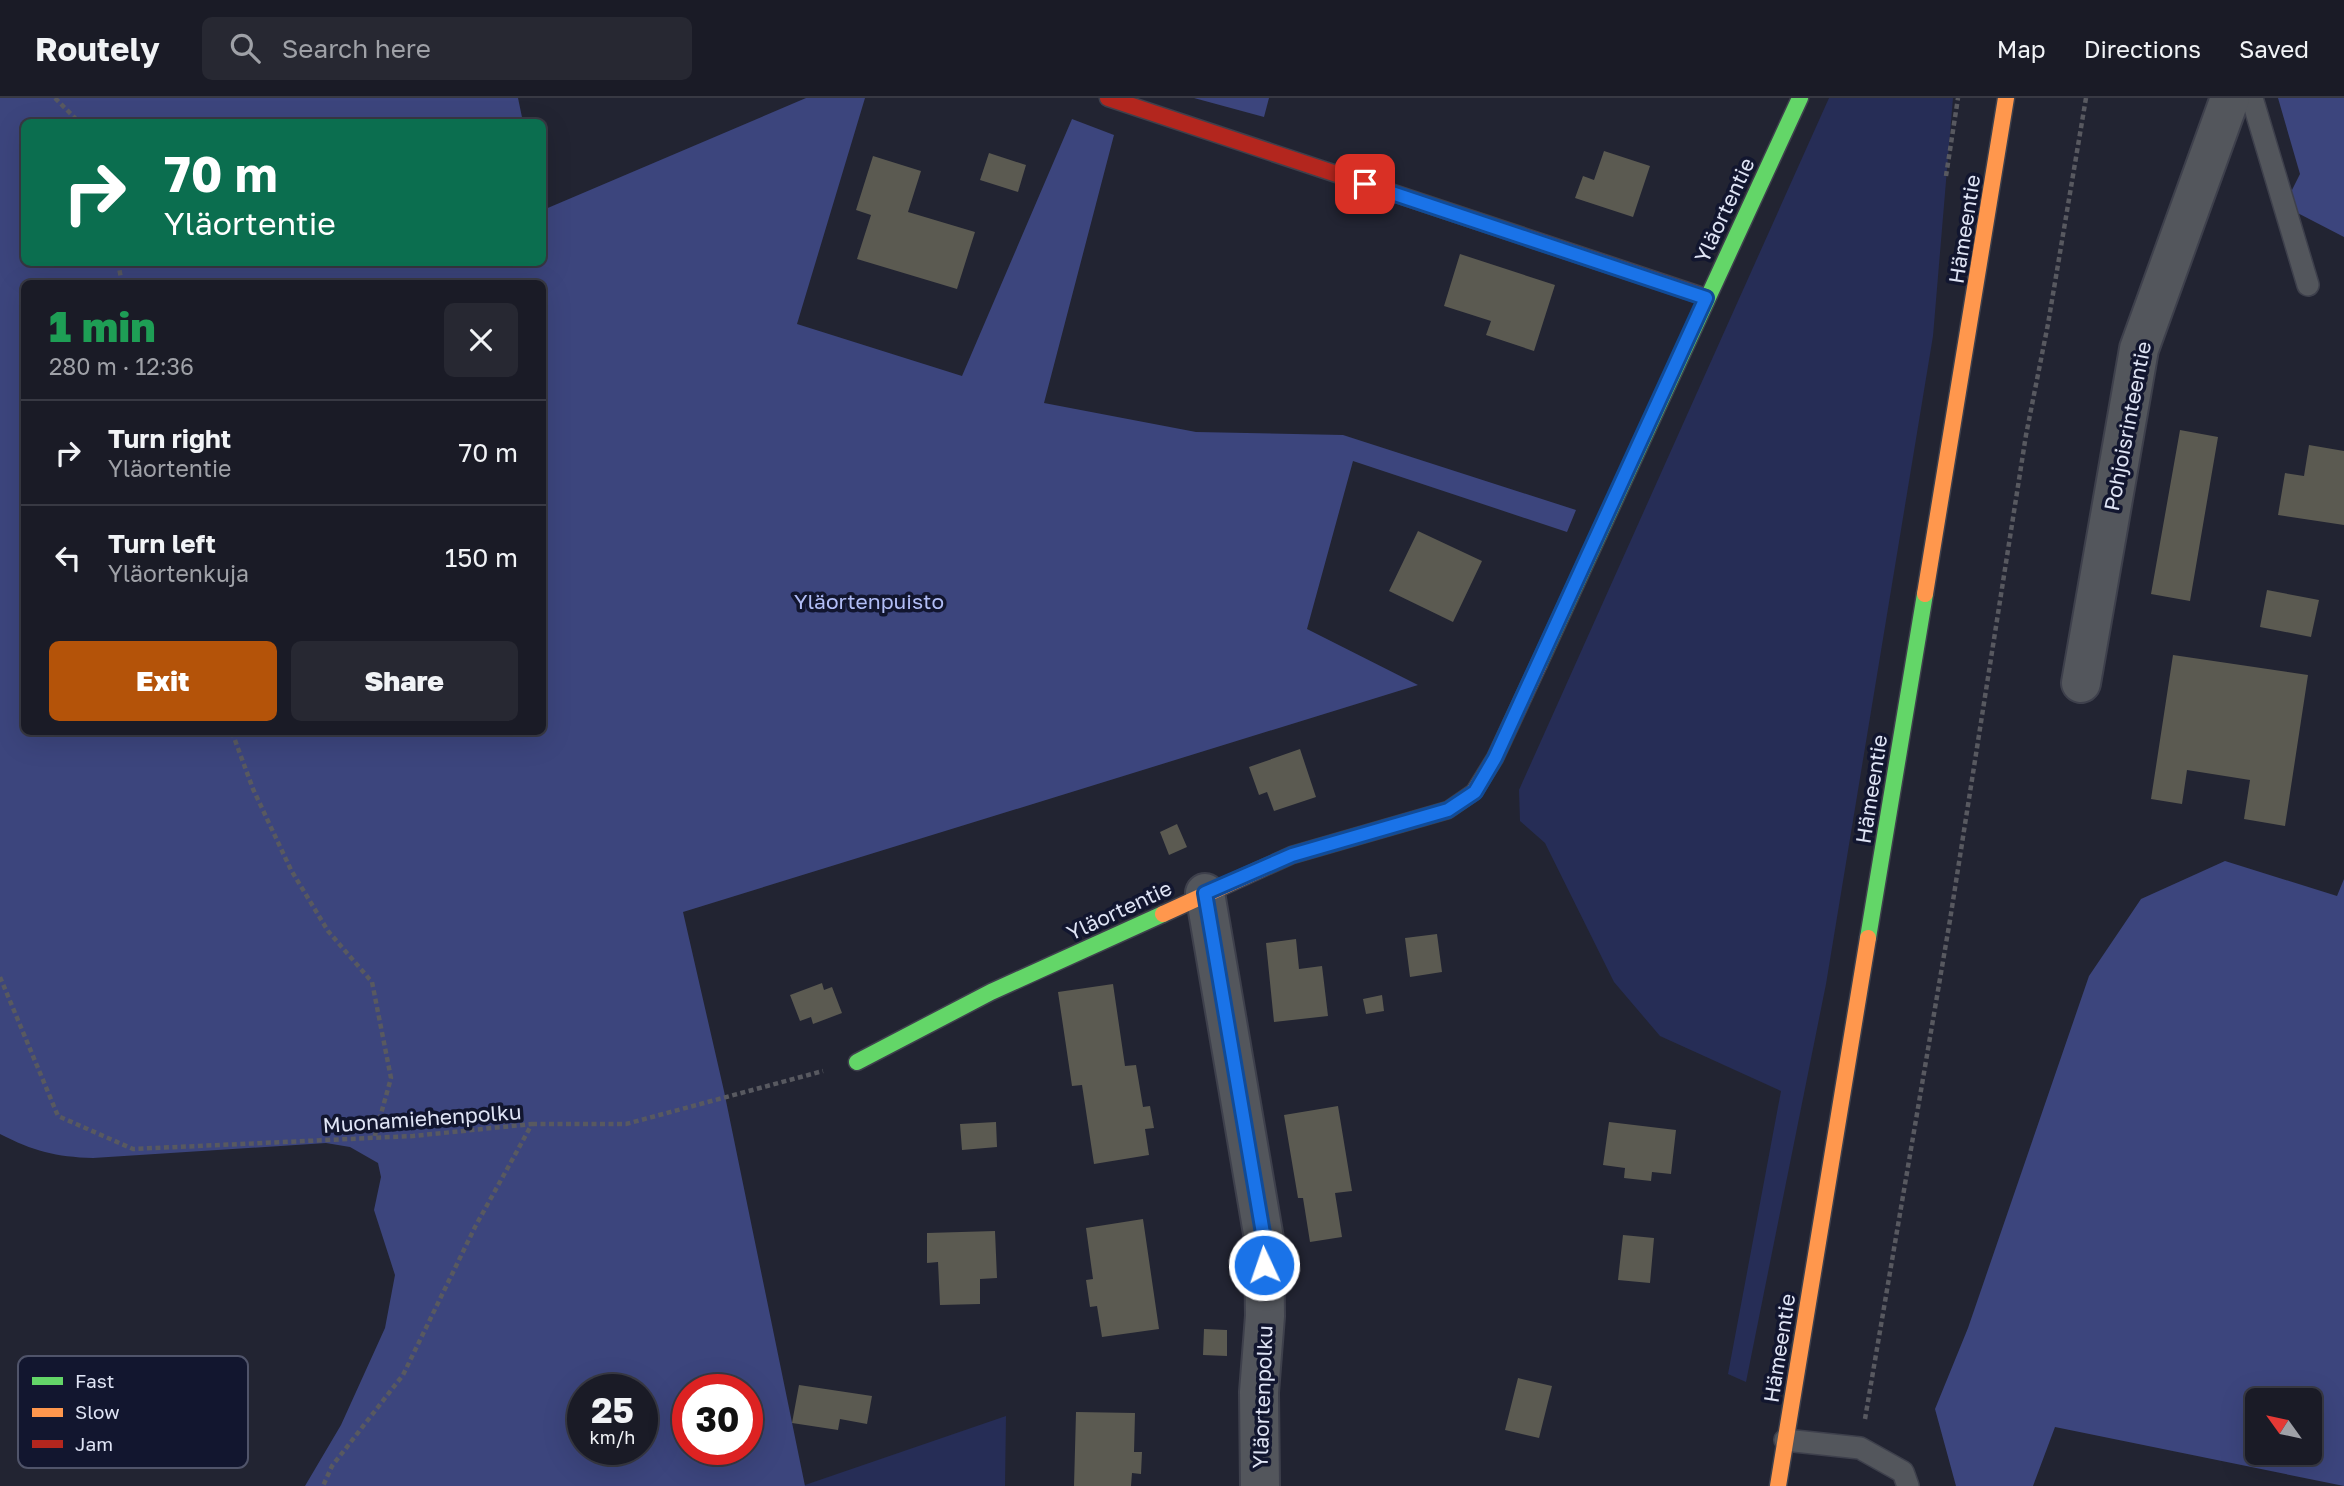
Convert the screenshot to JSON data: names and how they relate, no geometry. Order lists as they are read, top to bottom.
{
  "streets": {
    "main road": ["Yläortentie", "Hämeentie"],
    "street": ["Pohjoisrinteentie", "Yläortenpolku"],
    "path": ["Muonamiehenpolku"]
  },
  "crossings": [
    ["Yläortentie", "Yläortenpolku"]
  ],
  "parks": ["Yläortenpuisto"],
  "legend": ["Fast", "Slow", "Jam"],
  "north": "top left",
  "page": {
    "header": "Routely",
    "search": "Search here",
    "nav": ["Map", "Directions", "Saved"],
    "turn": ["70 m", "Yläortentie"],
    "heading": ["1 min", "280 m · 12:36"],
    "list": [
      {
        "name": "Turn right",
        "note": "Yläortentie",
        "value": "70 m"
      },
      {
        "name": "Turn left",
        "note": "Yläortenkuja",
        "value": "150 m"
      }
    ],
    "buttons": ["Exit", "Share"],
    "speed": "25 km/h",
    "limit": "30"
  }
}
